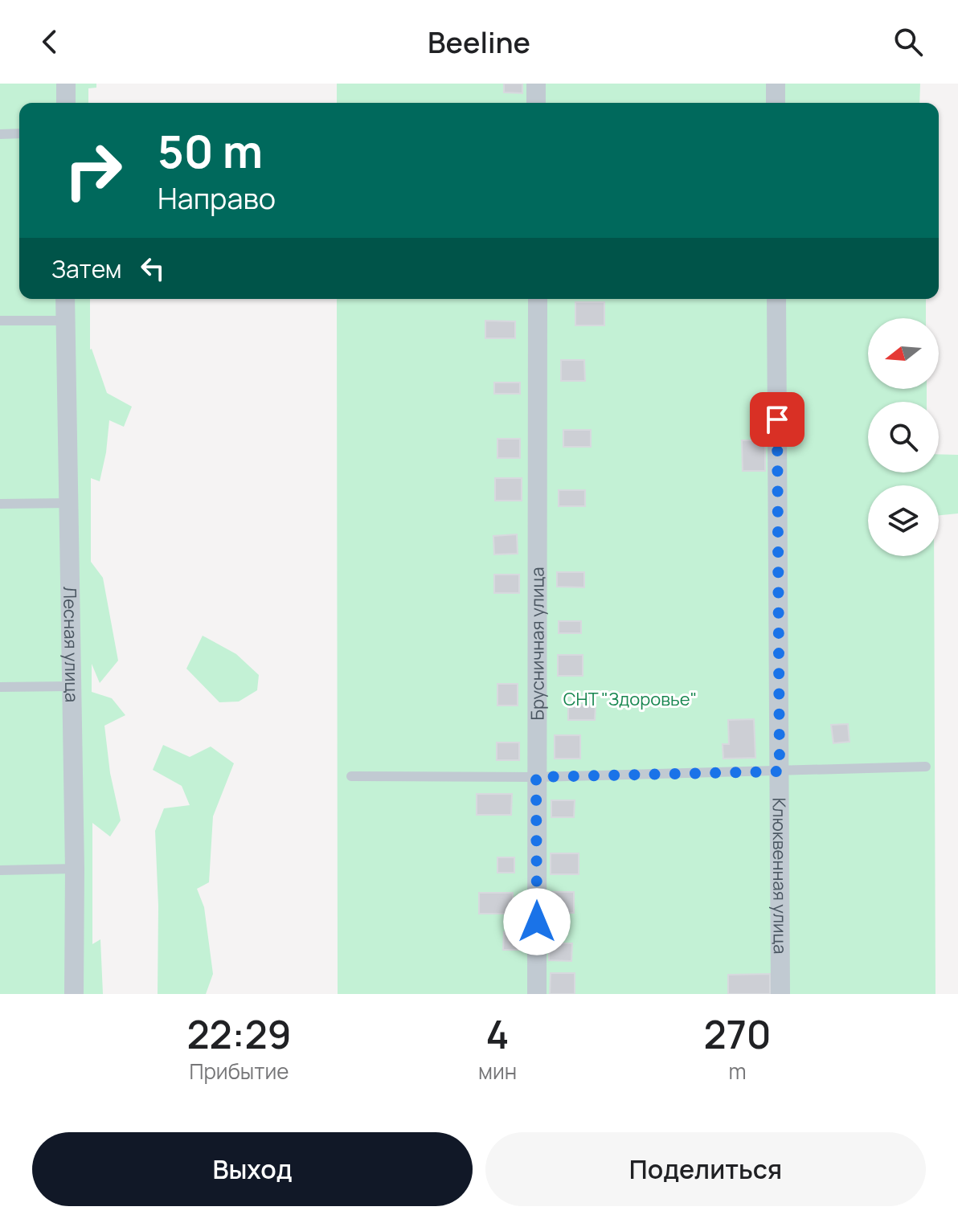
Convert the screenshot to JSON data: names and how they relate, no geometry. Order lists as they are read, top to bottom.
{
  "streets": {
    "street": ["Брусничная улица", "Лесная улица", "Клюквенная улица"]
  },
  "parks": ["СНТ \"Здоровье\""],
  "north": "left",
  "page": {
    "header": "Beeline",
    "turn": ["50 m", "Направо"],
    "then": "Затем",
    "eta": [
      "22:29",
      "Прибытие",
      "4",
      "мин",
      "270",
      "m"
    ],
    "buttons": ["Выход", "Поделиться"]
  }
}
